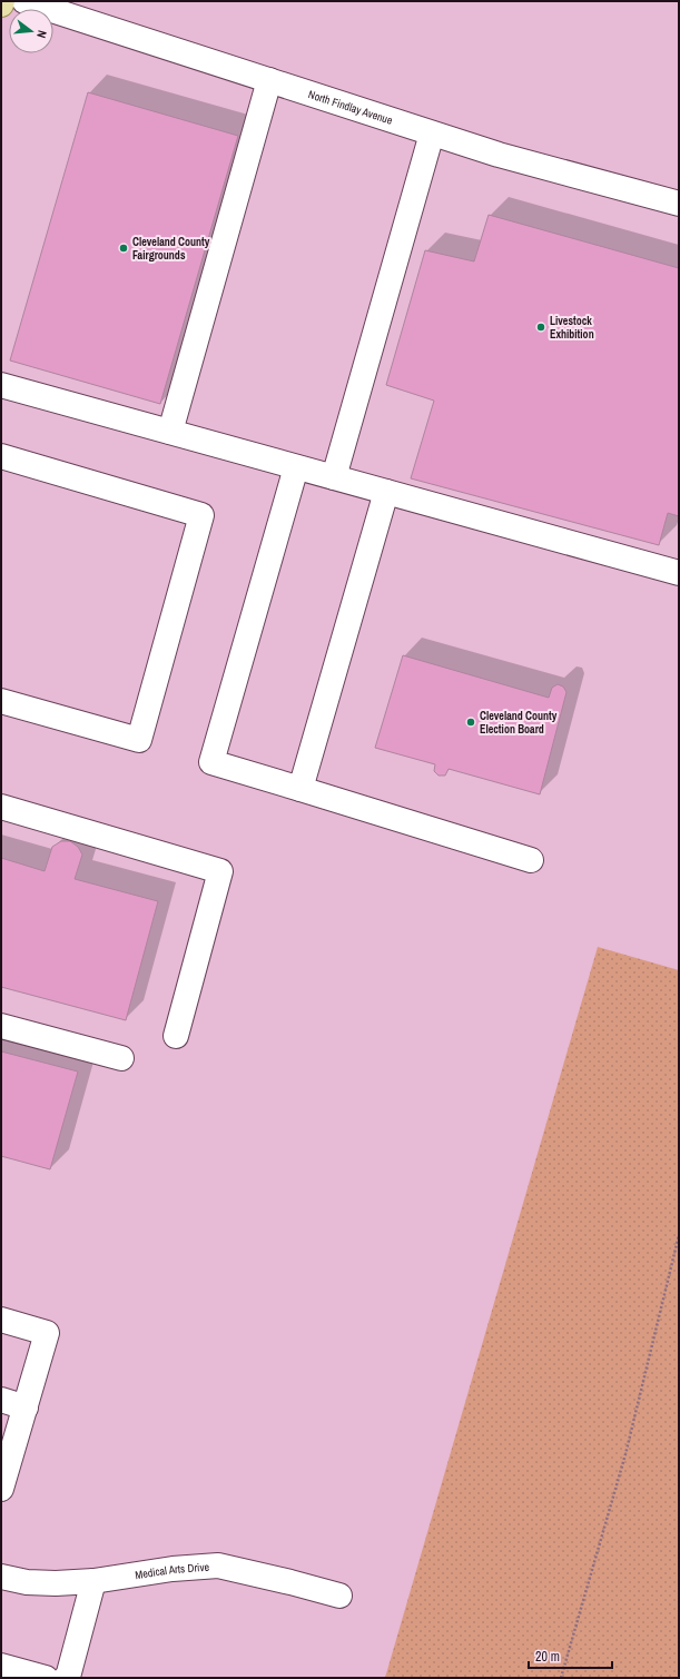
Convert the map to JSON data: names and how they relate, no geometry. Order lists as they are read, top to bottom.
{
  "streets": {
    "lane": ["North Findlay Avenue", "Medical Arts Drive"]
  },
  "places": ["Cleveland County Fairgrounds", "Livestock Exhibition", "Cleveland County Election Board"],
  "scale_bar": "20 m",
  "north": "right"
}
